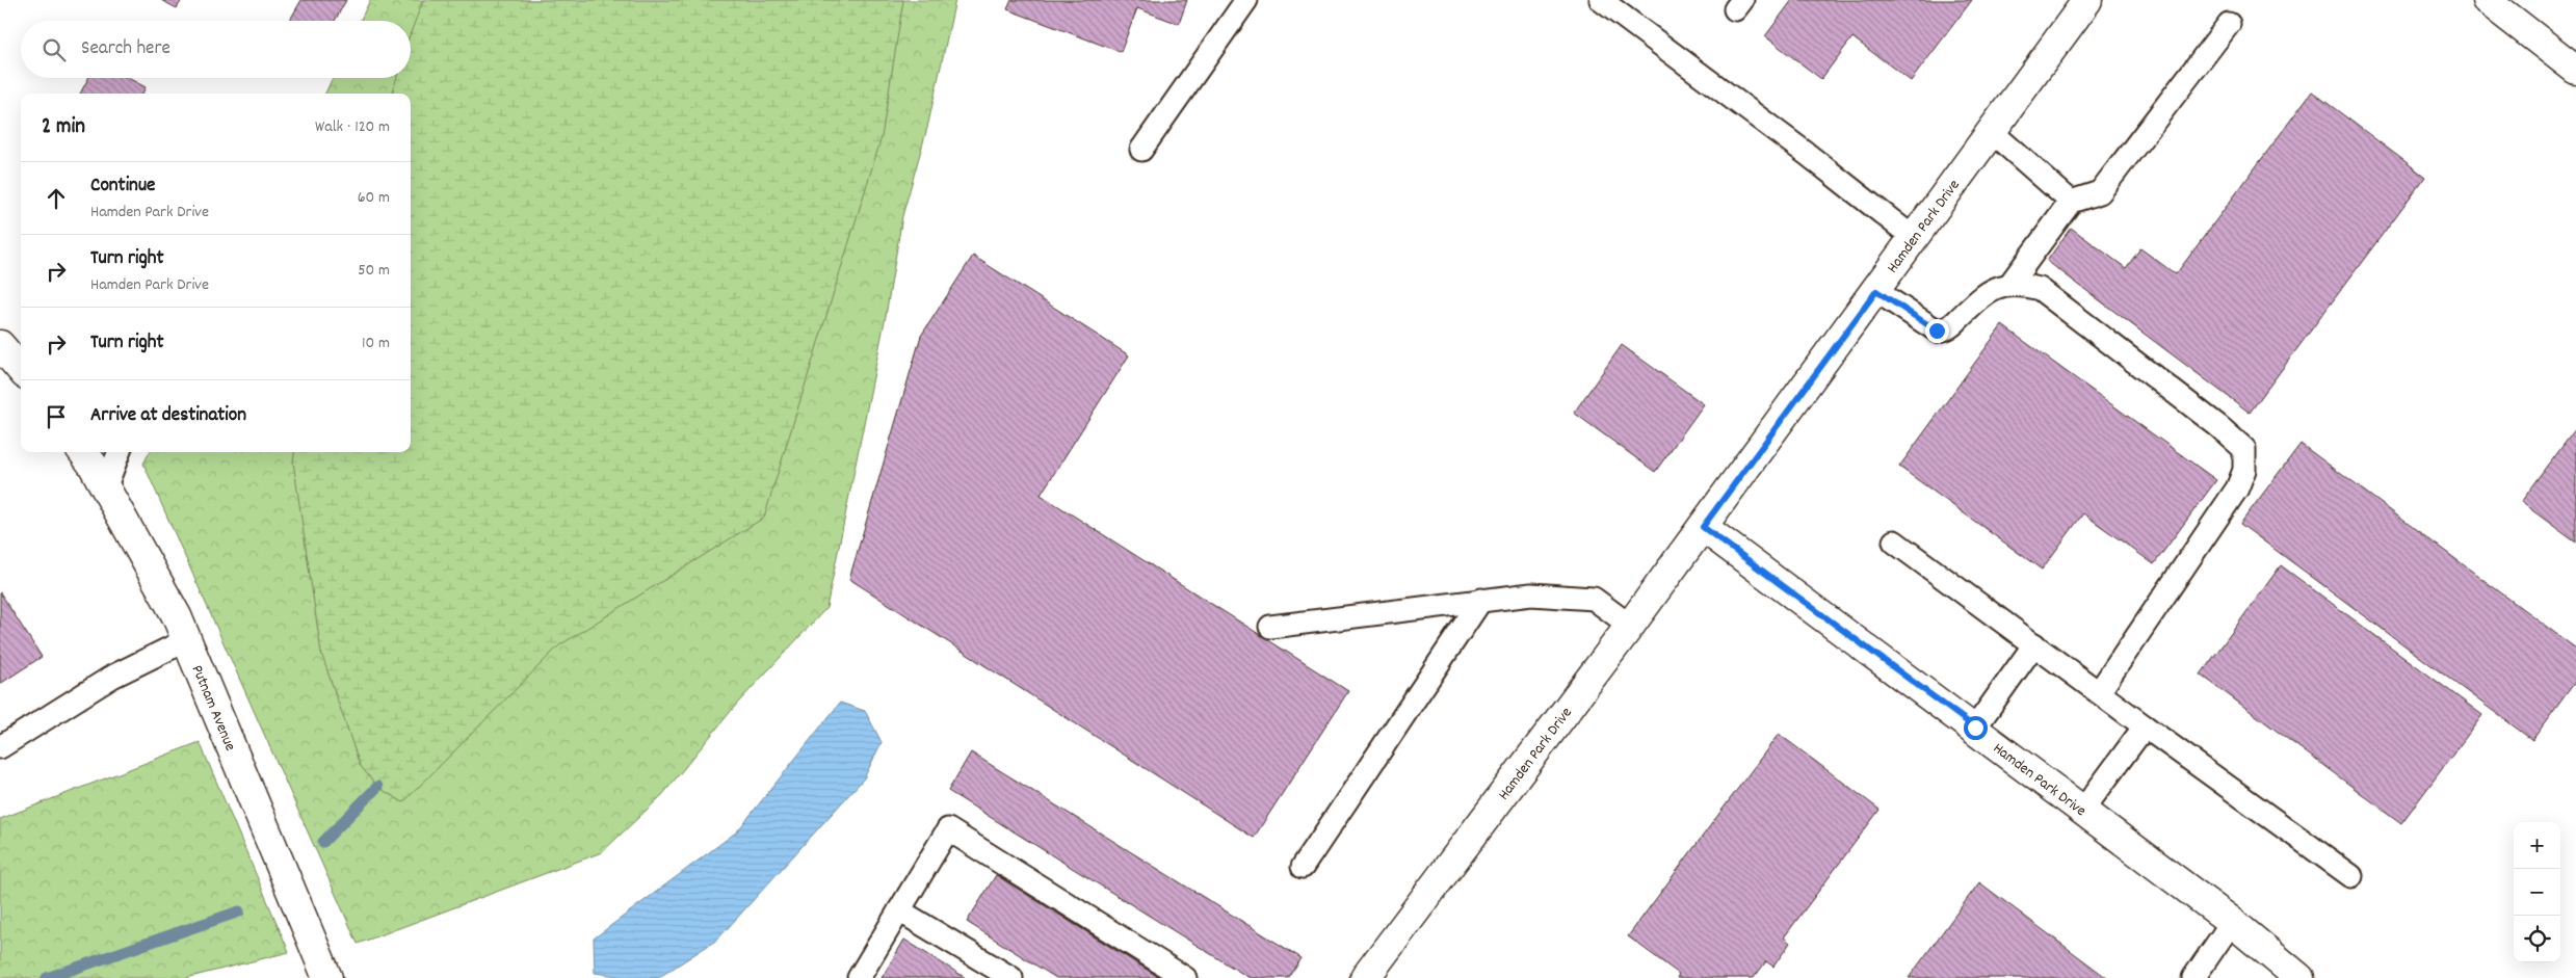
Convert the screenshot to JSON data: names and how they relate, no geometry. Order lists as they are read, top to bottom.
{
  "streets": {
    "street": ["Hamden Park Drive", "Putnam Avenue"]
  },
  "page": {
    "search": "Search here",
    "heading": ["2 min", "Walk · 120 m"],
    "list": [
      ["Continue", "Hamden Park Drive", "60 m"],
      ["Turn right", "Hamden Park Drive", "50 m"],
      ["Turn right", "10 m"],
      "Arrive at destination"
    ],
    "map_buttons": ["+", "−"]
  }
}
